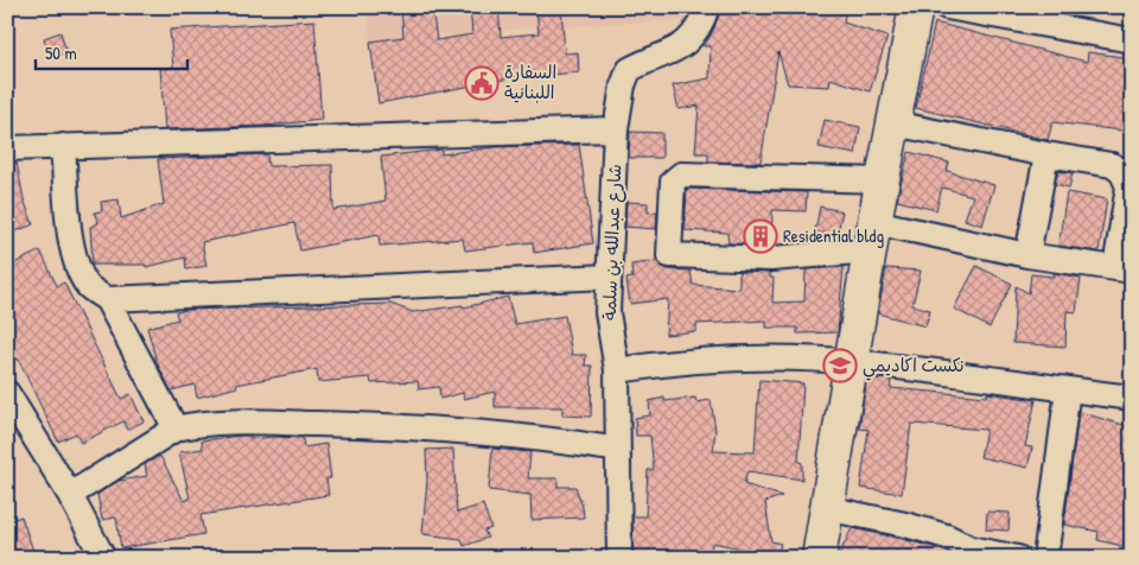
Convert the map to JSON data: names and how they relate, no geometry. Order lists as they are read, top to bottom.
{
  "streets": {
    "street": ["شارع عبدالله بن سلمة"]
  },
  "places": {
    "public building": ["السفارة اللبنانية"],
    "building": ["Residential bldg"],
    "school or university": ["نكست اكاديمي"]
  },
  "scale_bar": "50 m"
}
